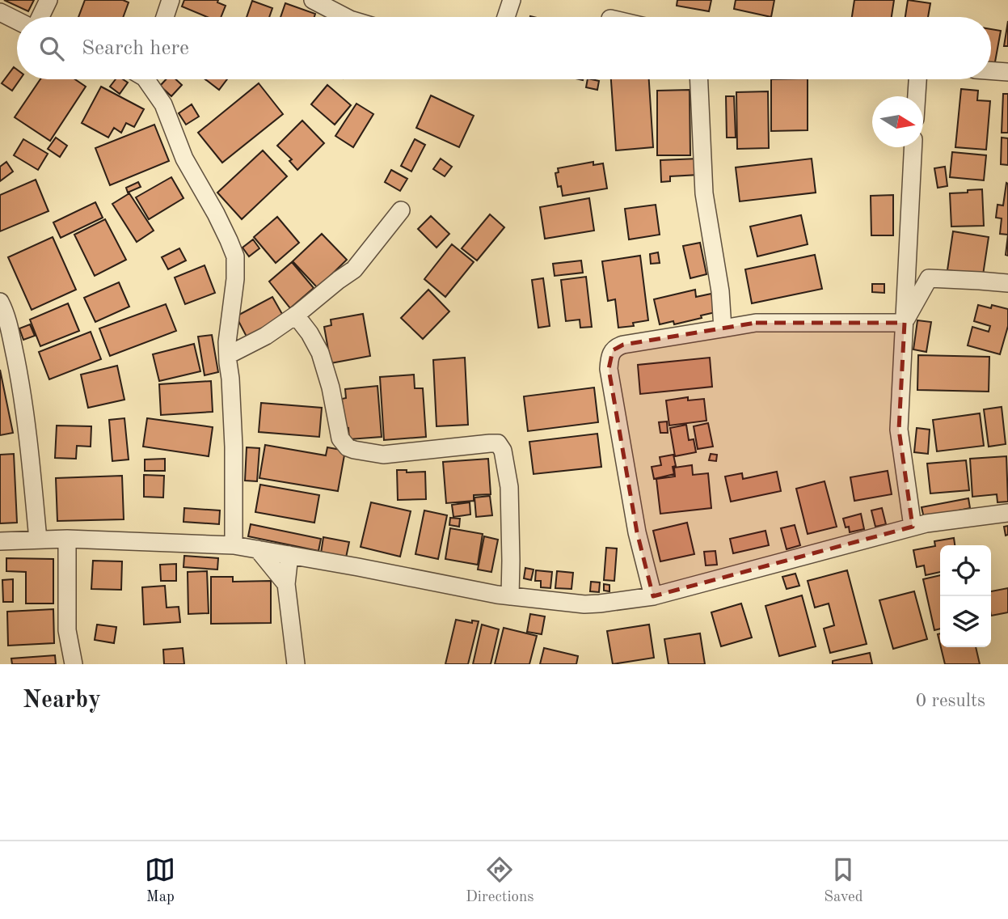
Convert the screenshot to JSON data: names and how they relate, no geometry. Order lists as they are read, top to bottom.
{
  "north": "right",
  "page": {
    "search": "Search here",
    "heading": ["Nearby", "0 results"],
    "nav": ["Map", "Directions", "Saved"]
  }
}
